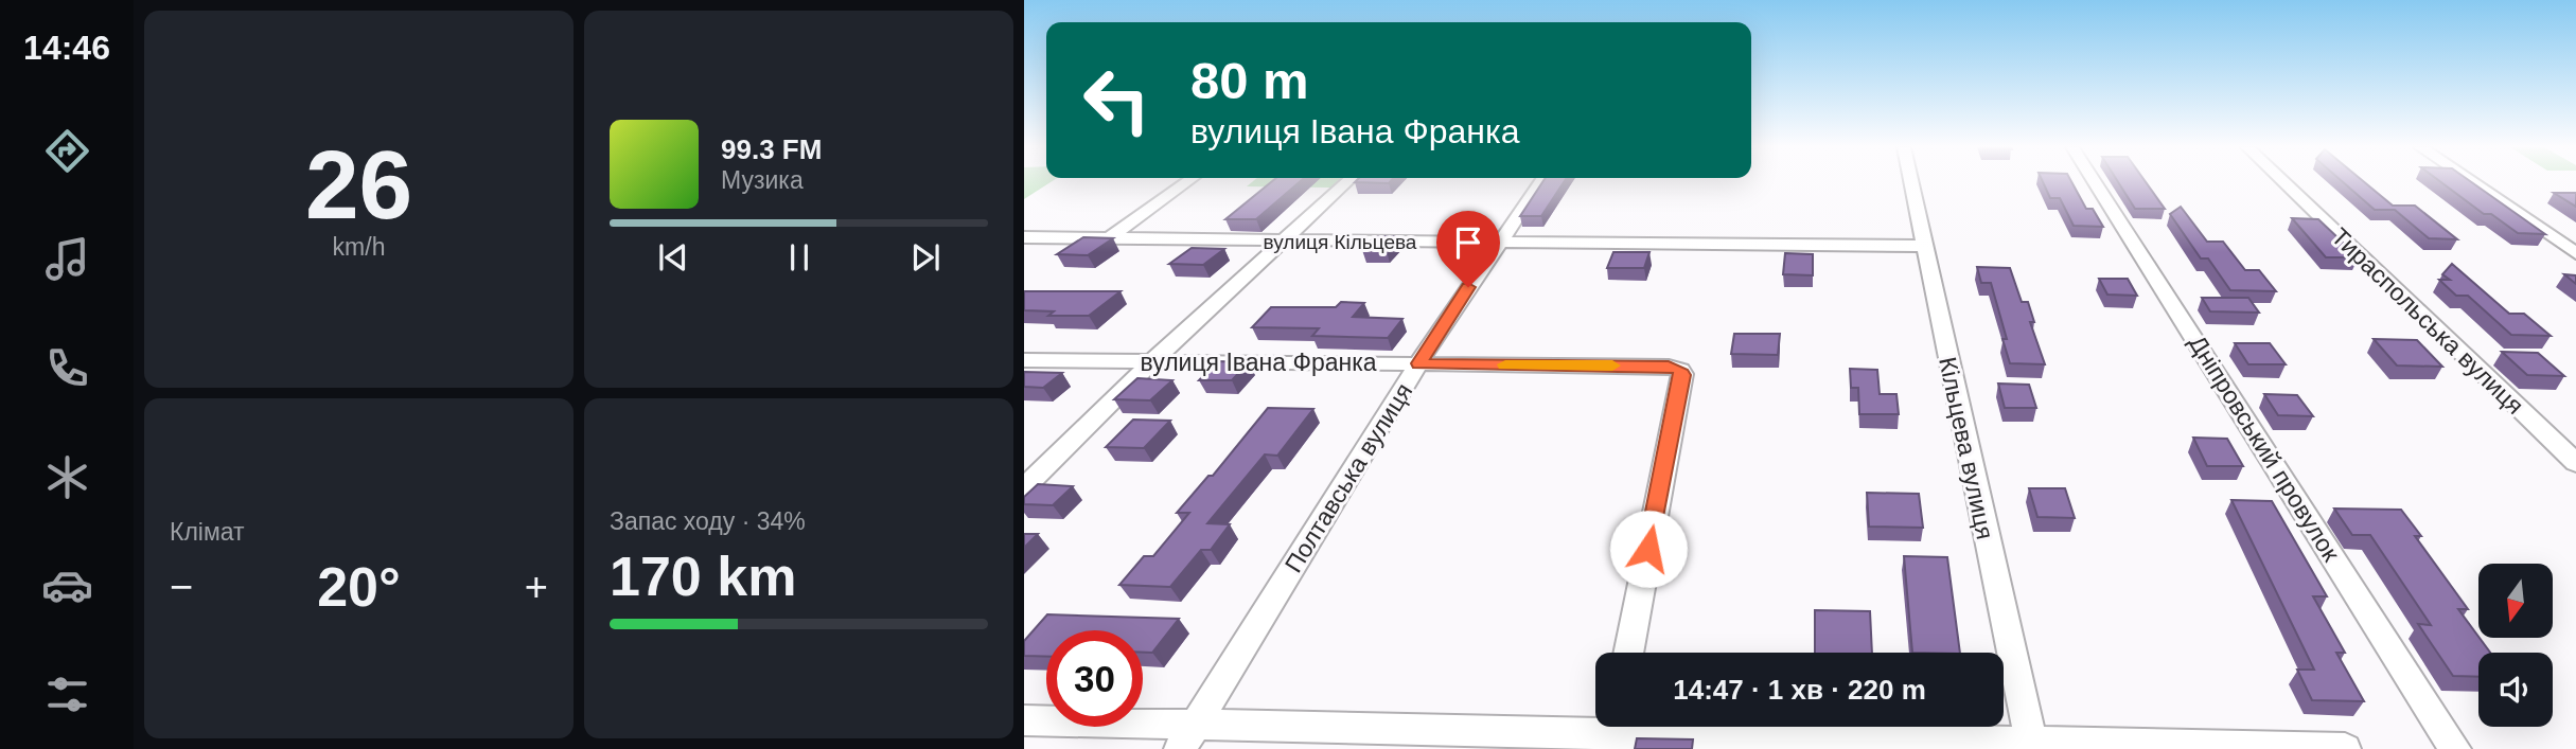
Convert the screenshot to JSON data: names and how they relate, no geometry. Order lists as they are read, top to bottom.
{
  "streets": {
    "street": [
      "вулиця Кільцева",
      "Тираспольська вулиця",
      "вулиця Івана Франка",
      "Кільцева вулиця",
      "Дніпровський провулок",
      "Полтавська вулиця"
    ]
  },
  "crossings": [
    ["вулиця Кільцева", "Кільцева вулиця"],
    ["вулиця Кільцева", "Полтавська вулиця"],
    ["вулиця Івана Франка", "Полтавська вулиця"]
  ],
  "north": "bottom",
  "page": {
    "tabs": "14:46",
    "tile": [
      ["26", "km/h"],
      "Клімат",
      ["Запас ходу · 34%", "170 km"]
    ],
    "turn": ["80 m", "вулиця Івана Франка"],
    "song": ["99.3 FM", "Музика"],
    "heat": ["−", "20°", "+"],
    "limit": "30",
    "trip": "14:47 · 1 хв · 220 m"
  }
}
